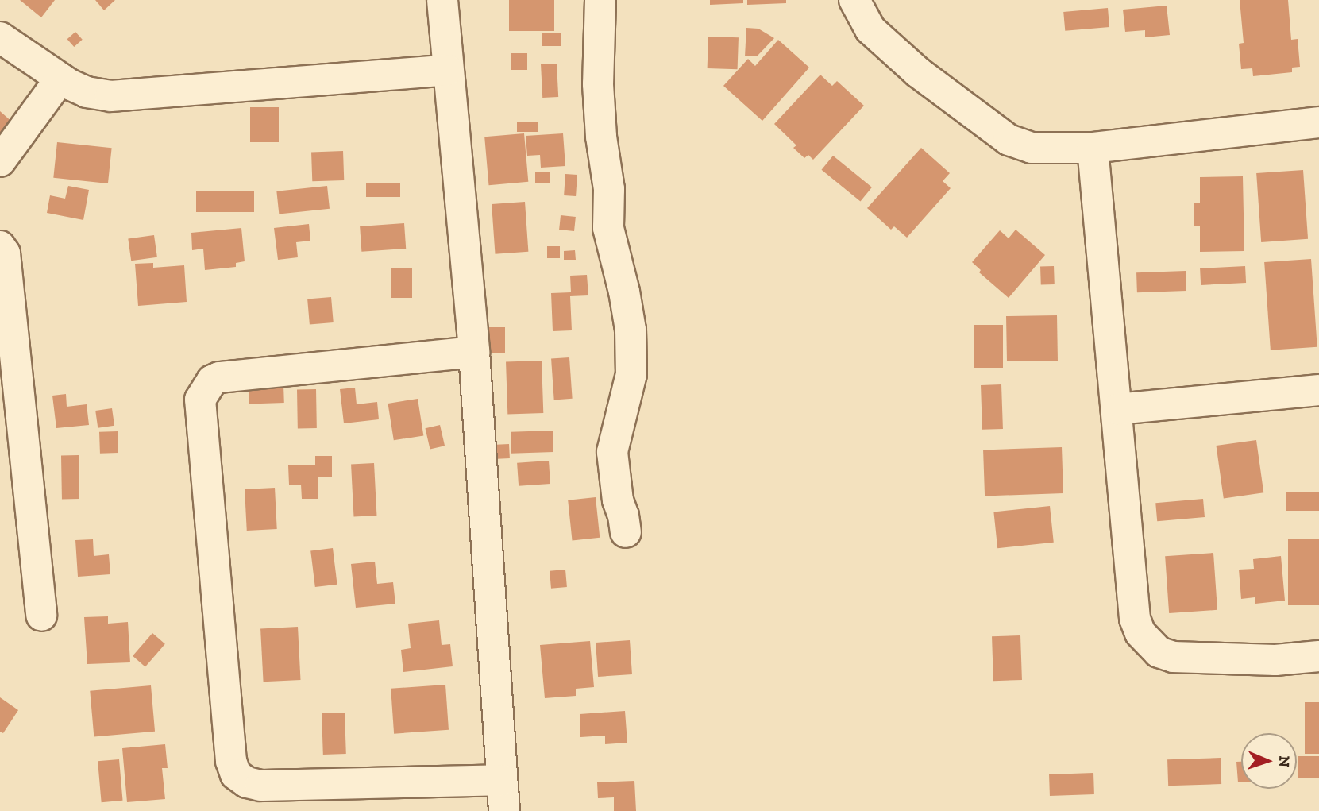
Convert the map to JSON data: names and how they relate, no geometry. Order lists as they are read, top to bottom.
{
  "north": "right"
}
